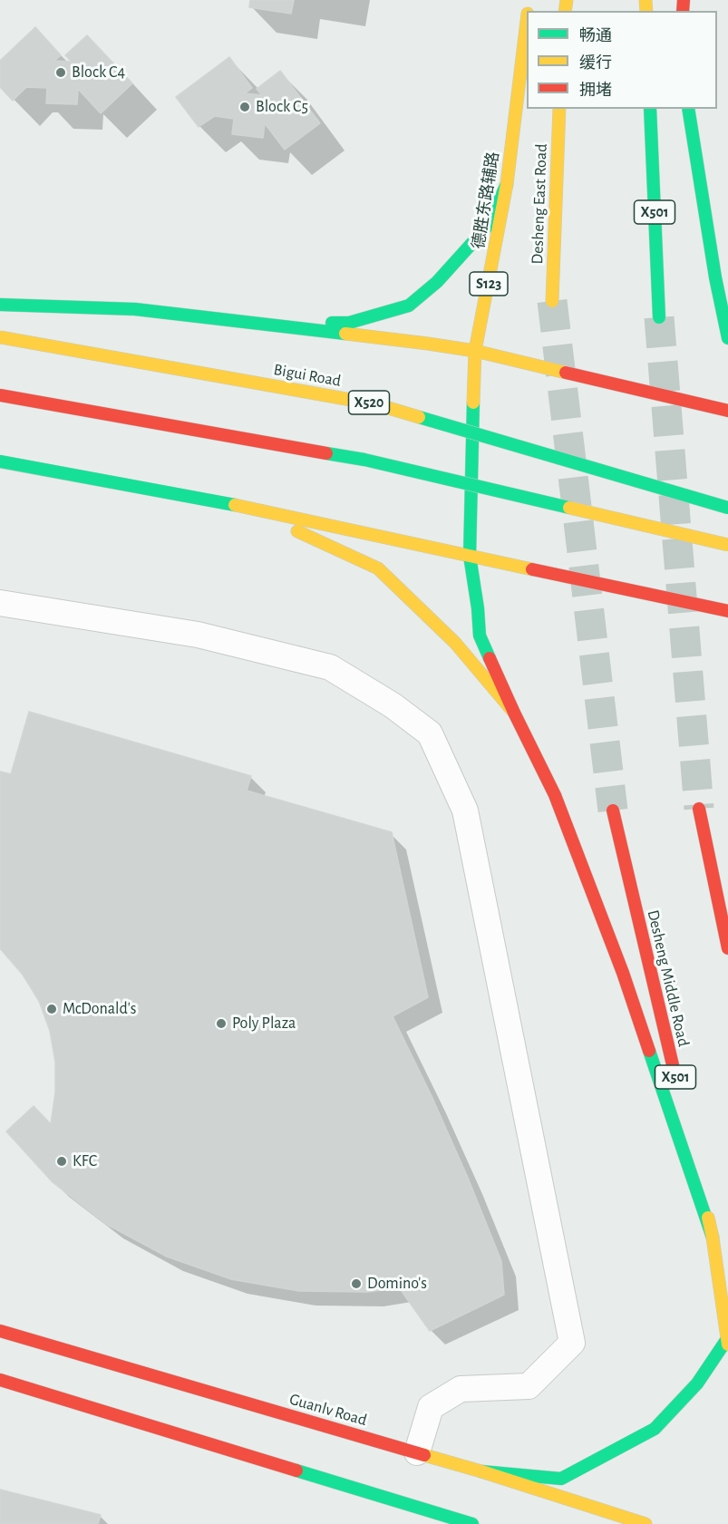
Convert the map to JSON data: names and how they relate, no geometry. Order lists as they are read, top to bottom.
{
  "streets": {
    "main road": [
      "德胜东路辅路",
      "Desheng East Road",
      "X501",
      "S123",
      "Bigui Road",
      "X520",
      "Desheng Middle Road",
      "Guanlv Road"
    ]
  },
  "places": [
    "Block C4",
    "Block C5",
    "McDonald's",
    "Poly Plaza",
    "KFC",
    "Domino's"
  ],
  "legend": ["畅通", "缓行", "拥堵"]
}
